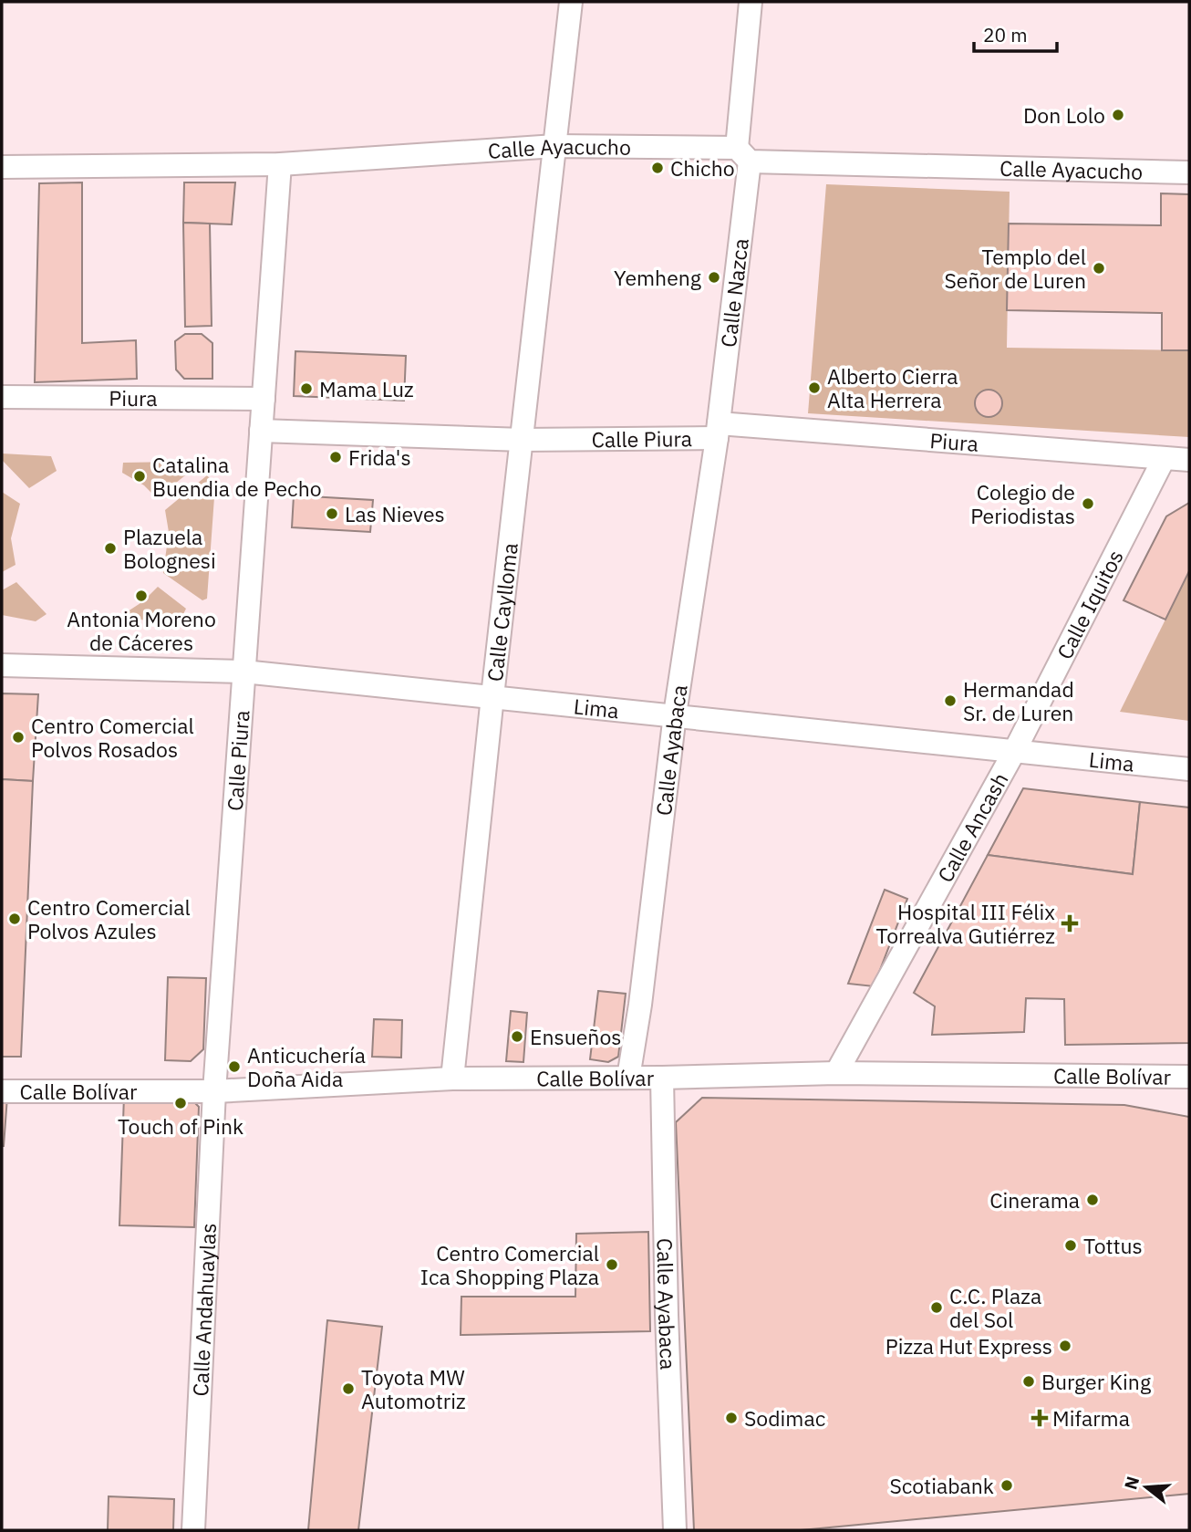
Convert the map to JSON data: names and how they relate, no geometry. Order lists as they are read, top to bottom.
{
  "streets": {
    "street": [
      "Calle Ayacucho",
      "Calle Nazca",
      "Piura",
      "Calle Piura",
      "Calle Iquitos",
      "Calle Caylloma",
      "Lima",
      "Calle Ayabaca",
      "Calle Ancash",
      "Calle Bolívar",
      "Calle Andahuaylas"
    ]
  },
  "crossings": [
    ["Calle Ayacucho", "Calle Nazca"],
    ["Calle Ayacucho", "Calle Piura"],
    ["Calle Ayacucho", "Calle Caylloma"],
    ["Calle Nazca", "Piura"],
    ["Calle Nazca", "Calle Piura"],
    ["Calle Nazca", "Calle Ayabaca"],
    ["Piura", "Calle Piura"],
    ["Piura", "Calle Iquitos"],
    ["Piura", "Calle Ayabaca"],
    ["Calle Piura", "Calle Caylloma"],
    ["Calle Piura", "Lima"],
    ["Calle Piura", "Calle Ayabaca"],
    ["Calle Piura", "Calle Bolívar"],
    ["Calle Piura", "Calle Andahuaylas"],
    ["Calle Iquitos", "Lima"],
    ["Calle Iquitos", "Calle Ancash"],
    ["Calle Caylloma", "Lima"],
    ["Calle Caylloma", "Calle Bolívar"],
    ["Lima", "Calle Ayabaca"],
    ["Lima", "Calle Ancash"],
    ["Calle Ayabaca", "Calle Bolívar"],
    ["Calle Ancash", "Calle Bolívar"],
    ["Calle Bolívar", "Calle Andahuaylas"]
  ],
  "places": {
    "other": [
      "Don Lolo",
      "Chicho",
      "Templo del Señor de Luren",
      "Yemheng",
      "Alberto Cierra Alta Herrera",
      "Mama Luz",
      "Frida's",
      "Catalina Buendia de Pecho",
      "Colegio de Periodistas",
      "Las Nieves",
      "Plazuela Bolognesi",
      "Antonia Moreno de Cáceres",
      "Hermandad Sr. de Luren",
      "Centro Comercial Polvos Rosados",
      "Centro Comercial Polvos Azules",
      "Ensueños",
      "Anticuchería Doña Aida",
      "Touch of Pink",
      "Cinerama",
      "Tottus",
      "Centro Comercial Ica Shopping Plaza",
      "C.C. Plaza del Sol",
      "Pizza Hut Express",
      "Burger King",
      "Toyota MW Automotriz",
      "Sodimac",
      "Scotiabank"
    ],
    "health": ["Hospital III Félix Torrealva Gutiérrez", "Mifarma"]
  },
  "scale_bar": "20 m",
  "north": "left"
}
